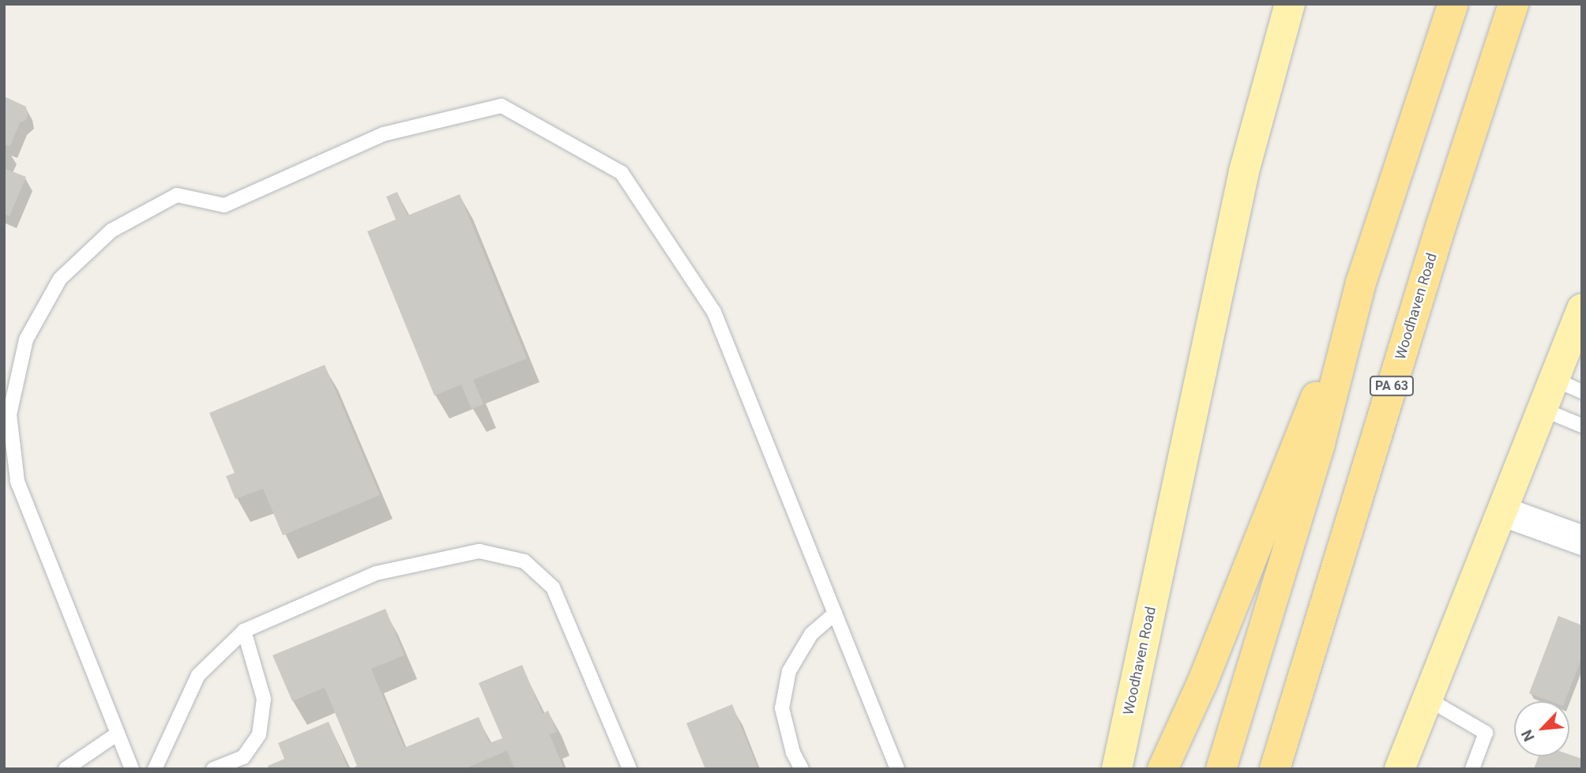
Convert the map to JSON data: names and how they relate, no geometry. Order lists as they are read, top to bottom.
{
  "streets": {
    "highway": ["Woodhaven Road", "PA 63"]
  },
  "north": "bottom left"
}
